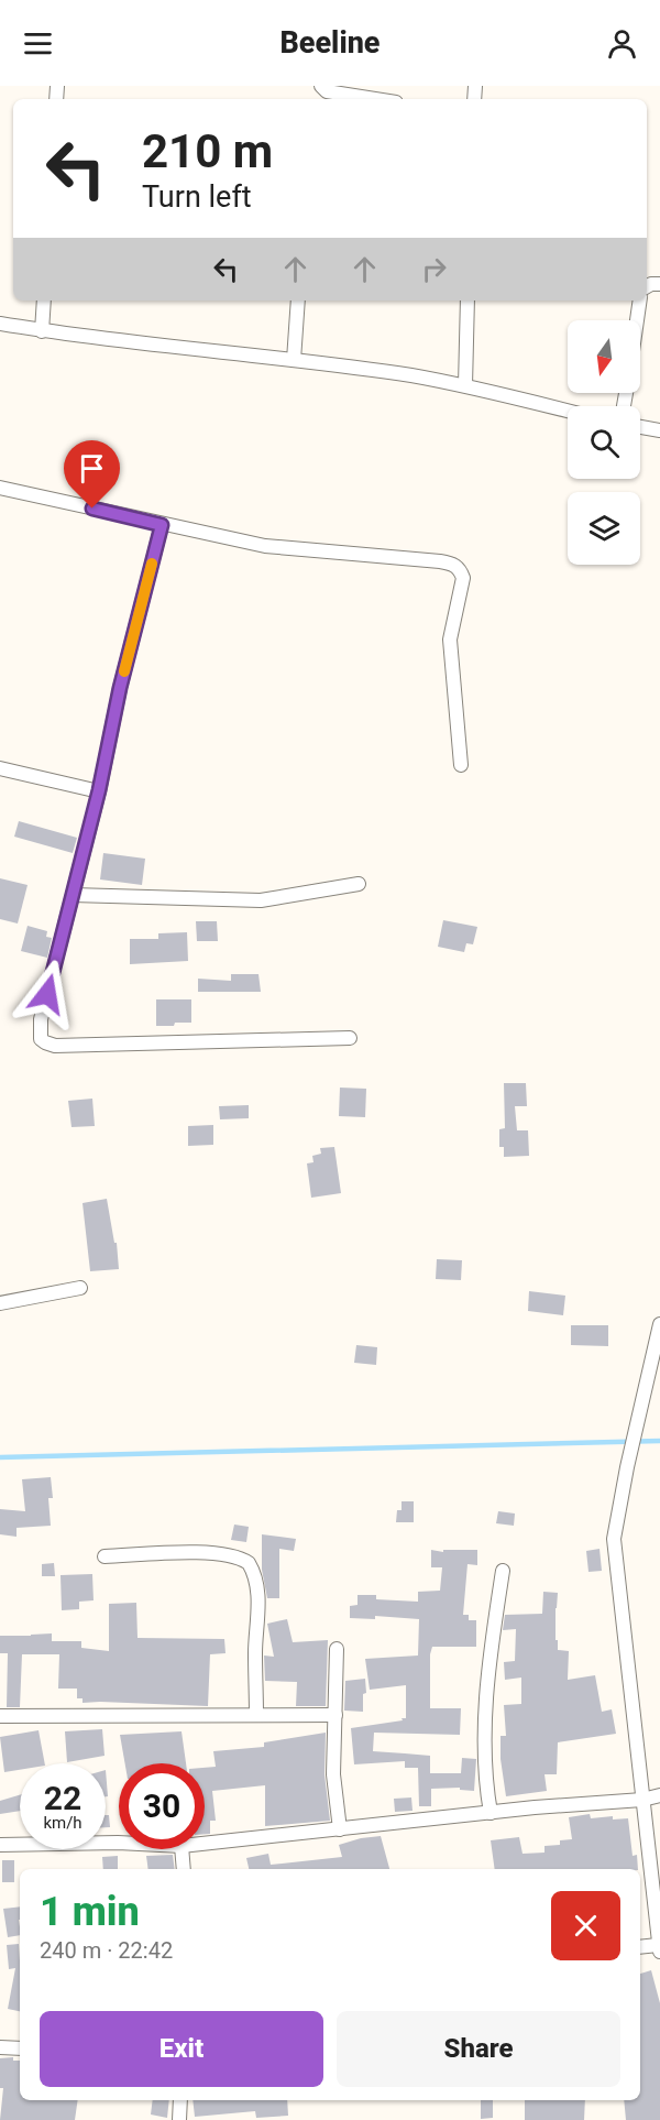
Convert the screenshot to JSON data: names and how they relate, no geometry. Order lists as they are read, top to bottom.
{
  "north": "bottom",
  "page": {
    "header": "Beeline",
    "turn": ["210 m", "Turn left"],
    "speed": "22 km/h",
    "limit": "30",
    "heading": ["1 min", "240 m · 22:42"],
    "buttons": ["Exit", "Share"]
  }
}
